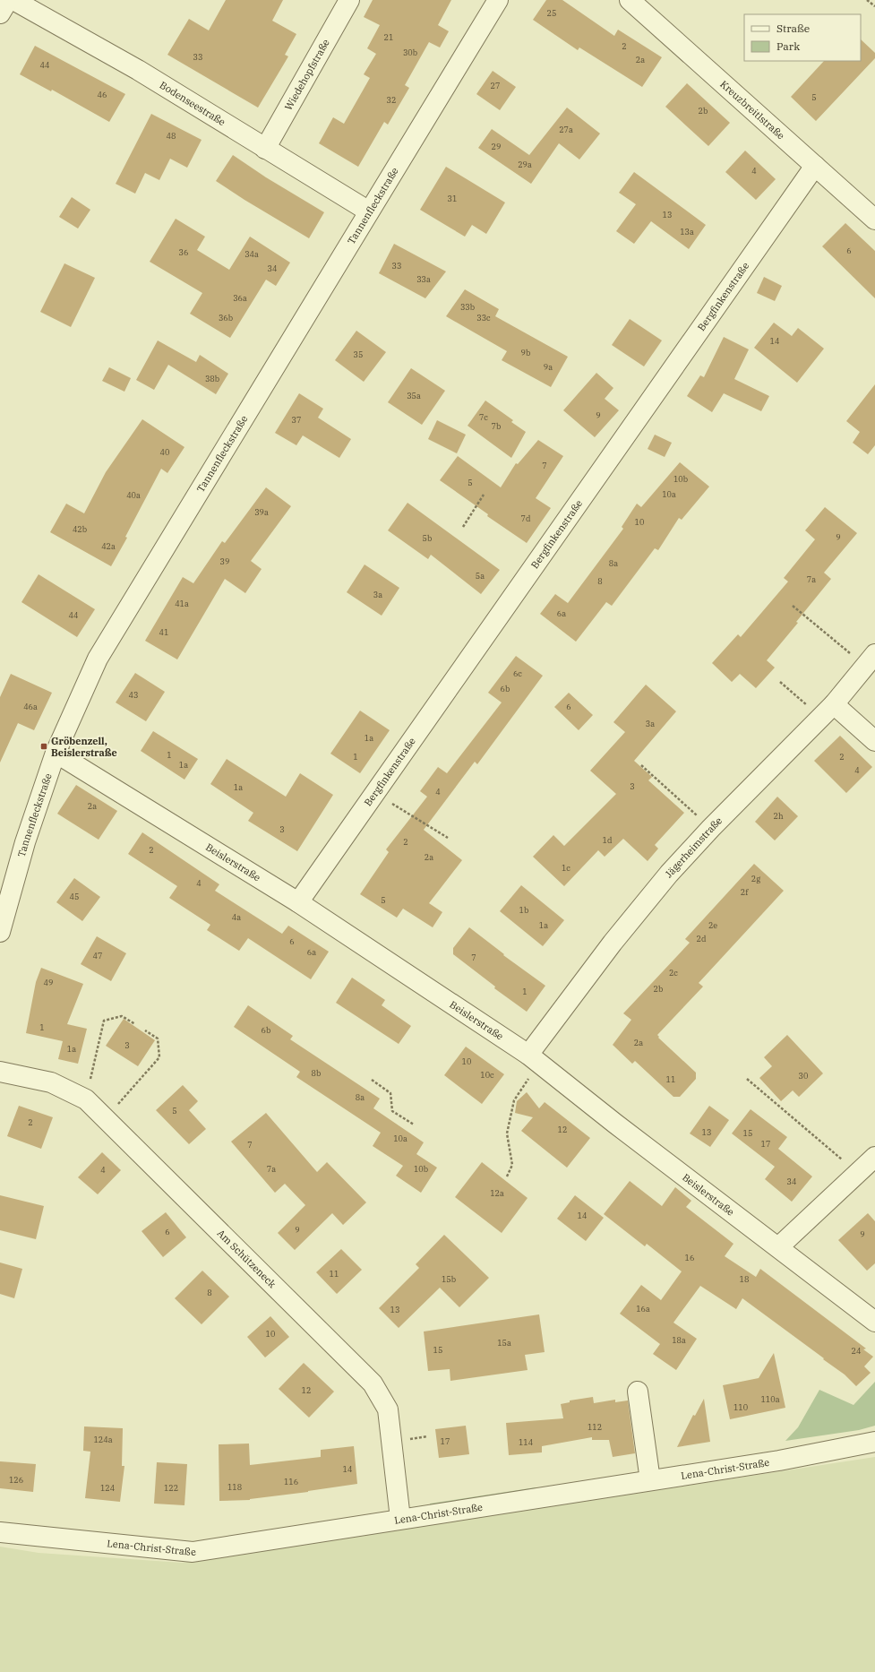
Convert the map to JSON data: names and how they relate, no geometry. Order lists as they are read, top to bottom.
{
  "streets": {
    "street": [
      "Wiedehopfstraße",
      "Bodenseestraße",
      "Kreuzbreitlstraße",
      "Tannenfleckstraße",
      "Bergfinkenstraße",
      "Jägerheimstraße",
      "Beislerstraße",
      "Am Schützeneck",
      "Lena-Christ-Straße"
    ]
  },
  "crossings": [
    ["Wiedehopfstraße", "Bodenseestraße"],
    ["Bodenseestraße", "Tannenfleckstraße"],
    ["Kreuzbreitlstraße", "Bergfinkenstraße"],
    ["Tannenfleckstraße", "Beislerstraße"],
    ["Bergfinkenstraße", "Beislerstraße"],
    ["Jägerheimstraße", "Beislerstraße"],
    ["Am Schützeneck", "Lena-Christ-Straße"]
  ],
  "places": {
    "transit": ["Gröbenzell, Beislerstraße"]
  },
  "house_numbers": [
    "25",
    "21",
    "2",
    "30b",
    "33",
    "2a",
    "44",
    "27",
    "46",
    "5",
    "32",
    "2b",
    "27a",
    "48",
    "29",
    "29a",
    "4",
    "31",
    "13",
    "13a",
    "6",
    "36",
    "34a",
    "33",
    "34",
    "33a",
    "36a",
    "33b",
    "36b",
    "33c",
    "14",
    "9b",
    "35",
    "9a",
    "38b",
    "35a",
    "9",
    "7c",
    "37",
    "7b",
    "40",
    "7",
    "10b",
    "5",
    "10a",
    "40a",
    "39a",
    "7d",
    "10",
    "42b",
    "9",
    "5b",
    "42a",
    "39",
    "8a",
    "5a",
    "7a",
    "8",
    "3a",
    "41a",
    "6a",
    "44",
    "41",
    "6c",
    "6b",
    "43",
    "46a",
    "6",
    "3a",
    "1a",
    "1",
    "1",
    "2",
    "1a",
    "4",
    "3",
    "1a",
    "4",
    "2a",
    "2h",
    "3",
    "1d",
    "2",
    "2",
    "2a",
    "1c",
    "2g",
    "4",
    "2f",
    "45",
    "5",
    "1b",
    "4a",
    "1a",
    "2e",
    "2d",
    "6",
    "6a",
    "47",
    "7",
    "2c",
    "49",
    "2b",
    "1",
    "1",
    "6b",
    "2a",
    "3",
    "1a",
    "10",
    "8b",
    "10c",
    "30",
    "11",
    "8a",
    "5",
    "2",
    "12",
    "13",
    "15",
    "10a",
    "17",
    "7",
    "7a",
    "10b",
    "4",
    "34",
    "12a",
    "14",
    "9",
    "6",
    "9",
    "16",
    "11",
    "15b",
    "18",
    "8",
    "16a",
    "13",
    "10",
    "18a",
    "15a",
    "15",
    "24",
    "12",
    "110a",
    "110",
    "112",
    "124a",
    "17",
    "114",
    "14",
    "126",
    "116",
    "118",
    "124",
    "122"
  ],
  "legend": ["Straße", "Park"]
}
